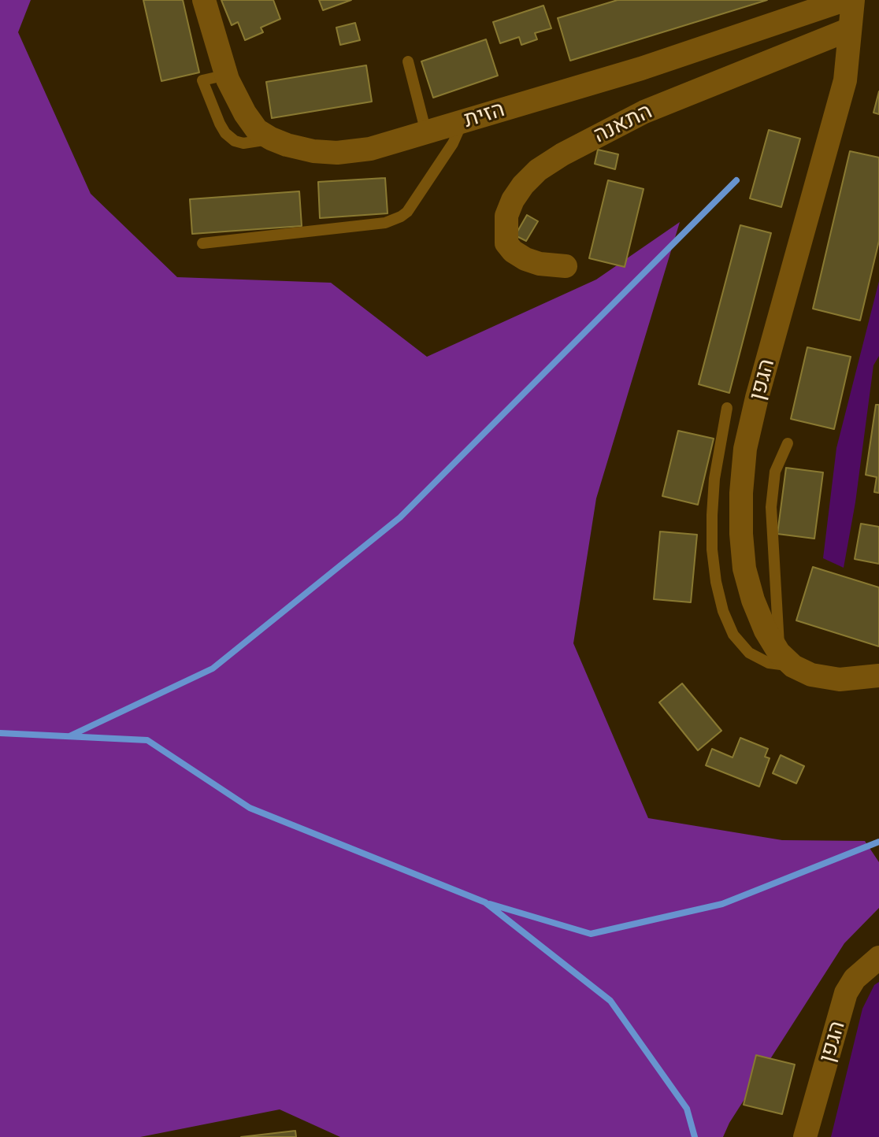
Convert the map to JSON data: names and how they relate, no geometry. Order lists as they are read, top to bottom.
{
  "streets": {
    "street": ["הזית", "התאנה", "הגפן"]
  },
  "crossings": [
    ["התאנה", "הגפן"]
  ]
}
